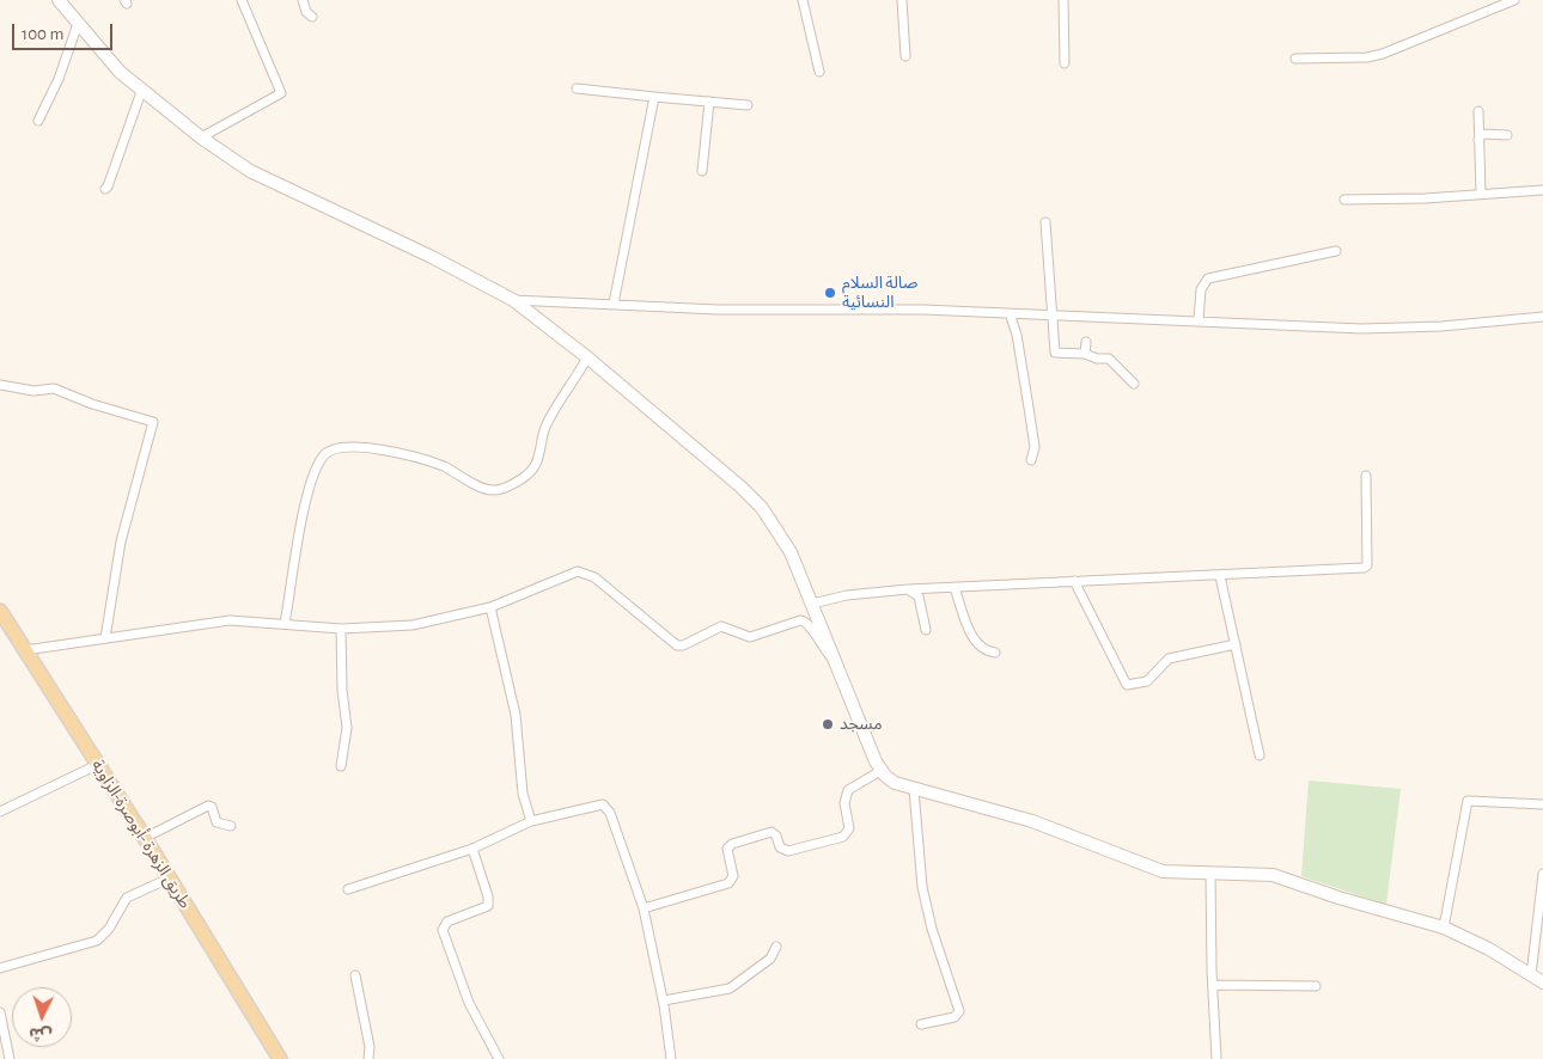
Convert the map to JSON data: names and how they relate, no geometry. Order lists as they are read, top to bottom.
{
  "streets": {
    "main road": ["طريق الزهرة -أبوصرة-الزاوية"]
  },
  "places": ["صالة السلام النسائية", "مسجد"],
  "scale_bar": "100 m",
  "north": "bottom"
}
